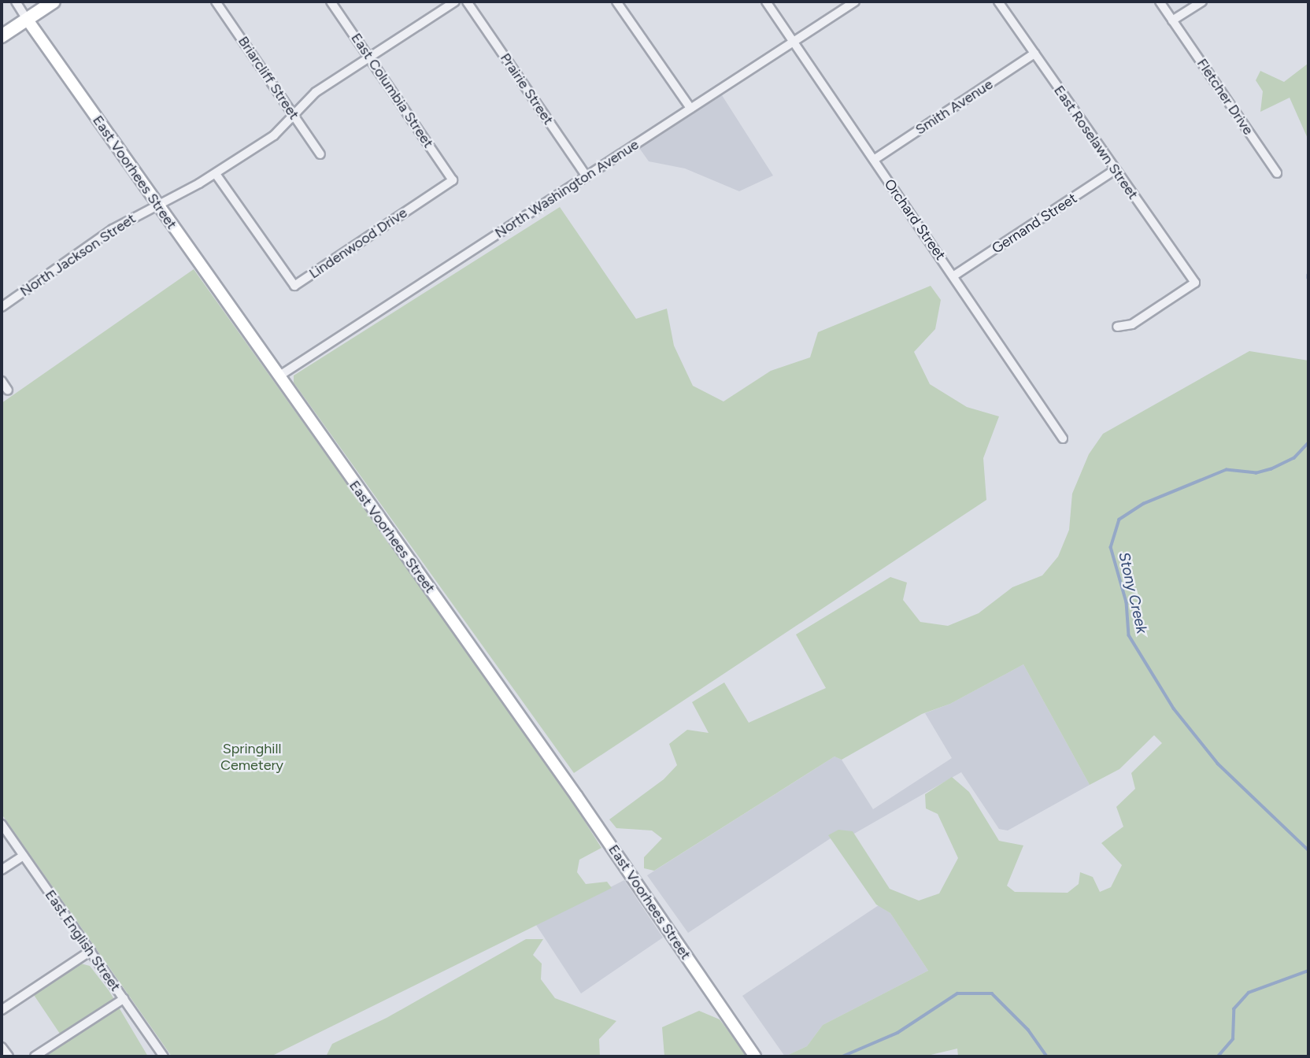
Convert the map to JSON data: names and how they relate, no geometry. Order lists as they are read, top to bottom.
{
  "streets": {
    "main road": ["East Voorhees Street"],
    "street": [
      "Briarcliff Street",
      "Prairie Street",
      "East Columbia Street",
      "Fletcher Drive",
      "Smith Avenue",
      "East Roselawn Street",
      "North Washington Avenue",
      "Orchard Street",
      "Gernand Street",
      "Lindenwood Drive",
      "North Jackson Street",
      "East English Street"
    ]
  },
  "crossings": [
    ["Briarcliff Street", "North Jackson Street"],
    ["Prairie Street", "North Washington Avenue"],
    ["East Columbia Street", "Lindenwood Drive"],
    ["East Columbia Street", "North Jackson Street"],
    ["Smith Avenue", "East Roselawn Street"],
    ["Smith Avenue", "Orchard Street"],
    ["East Roselawn Street", "Gernand Street"],
    ["East Voorhees Street", "North Washington Avenue"],
    ["East Voorhees Street", "North Jackson Street"],
    ["North Washington Avenue", "Orchard Street"],
    ["Orchard Street", "Gernand Street"],
    ["Lindenwood Drive", "North Jackson Street"]
  ],
  "water": ["Stony Creek"],
  "parks": ["Springhill Cemetery"]
}
